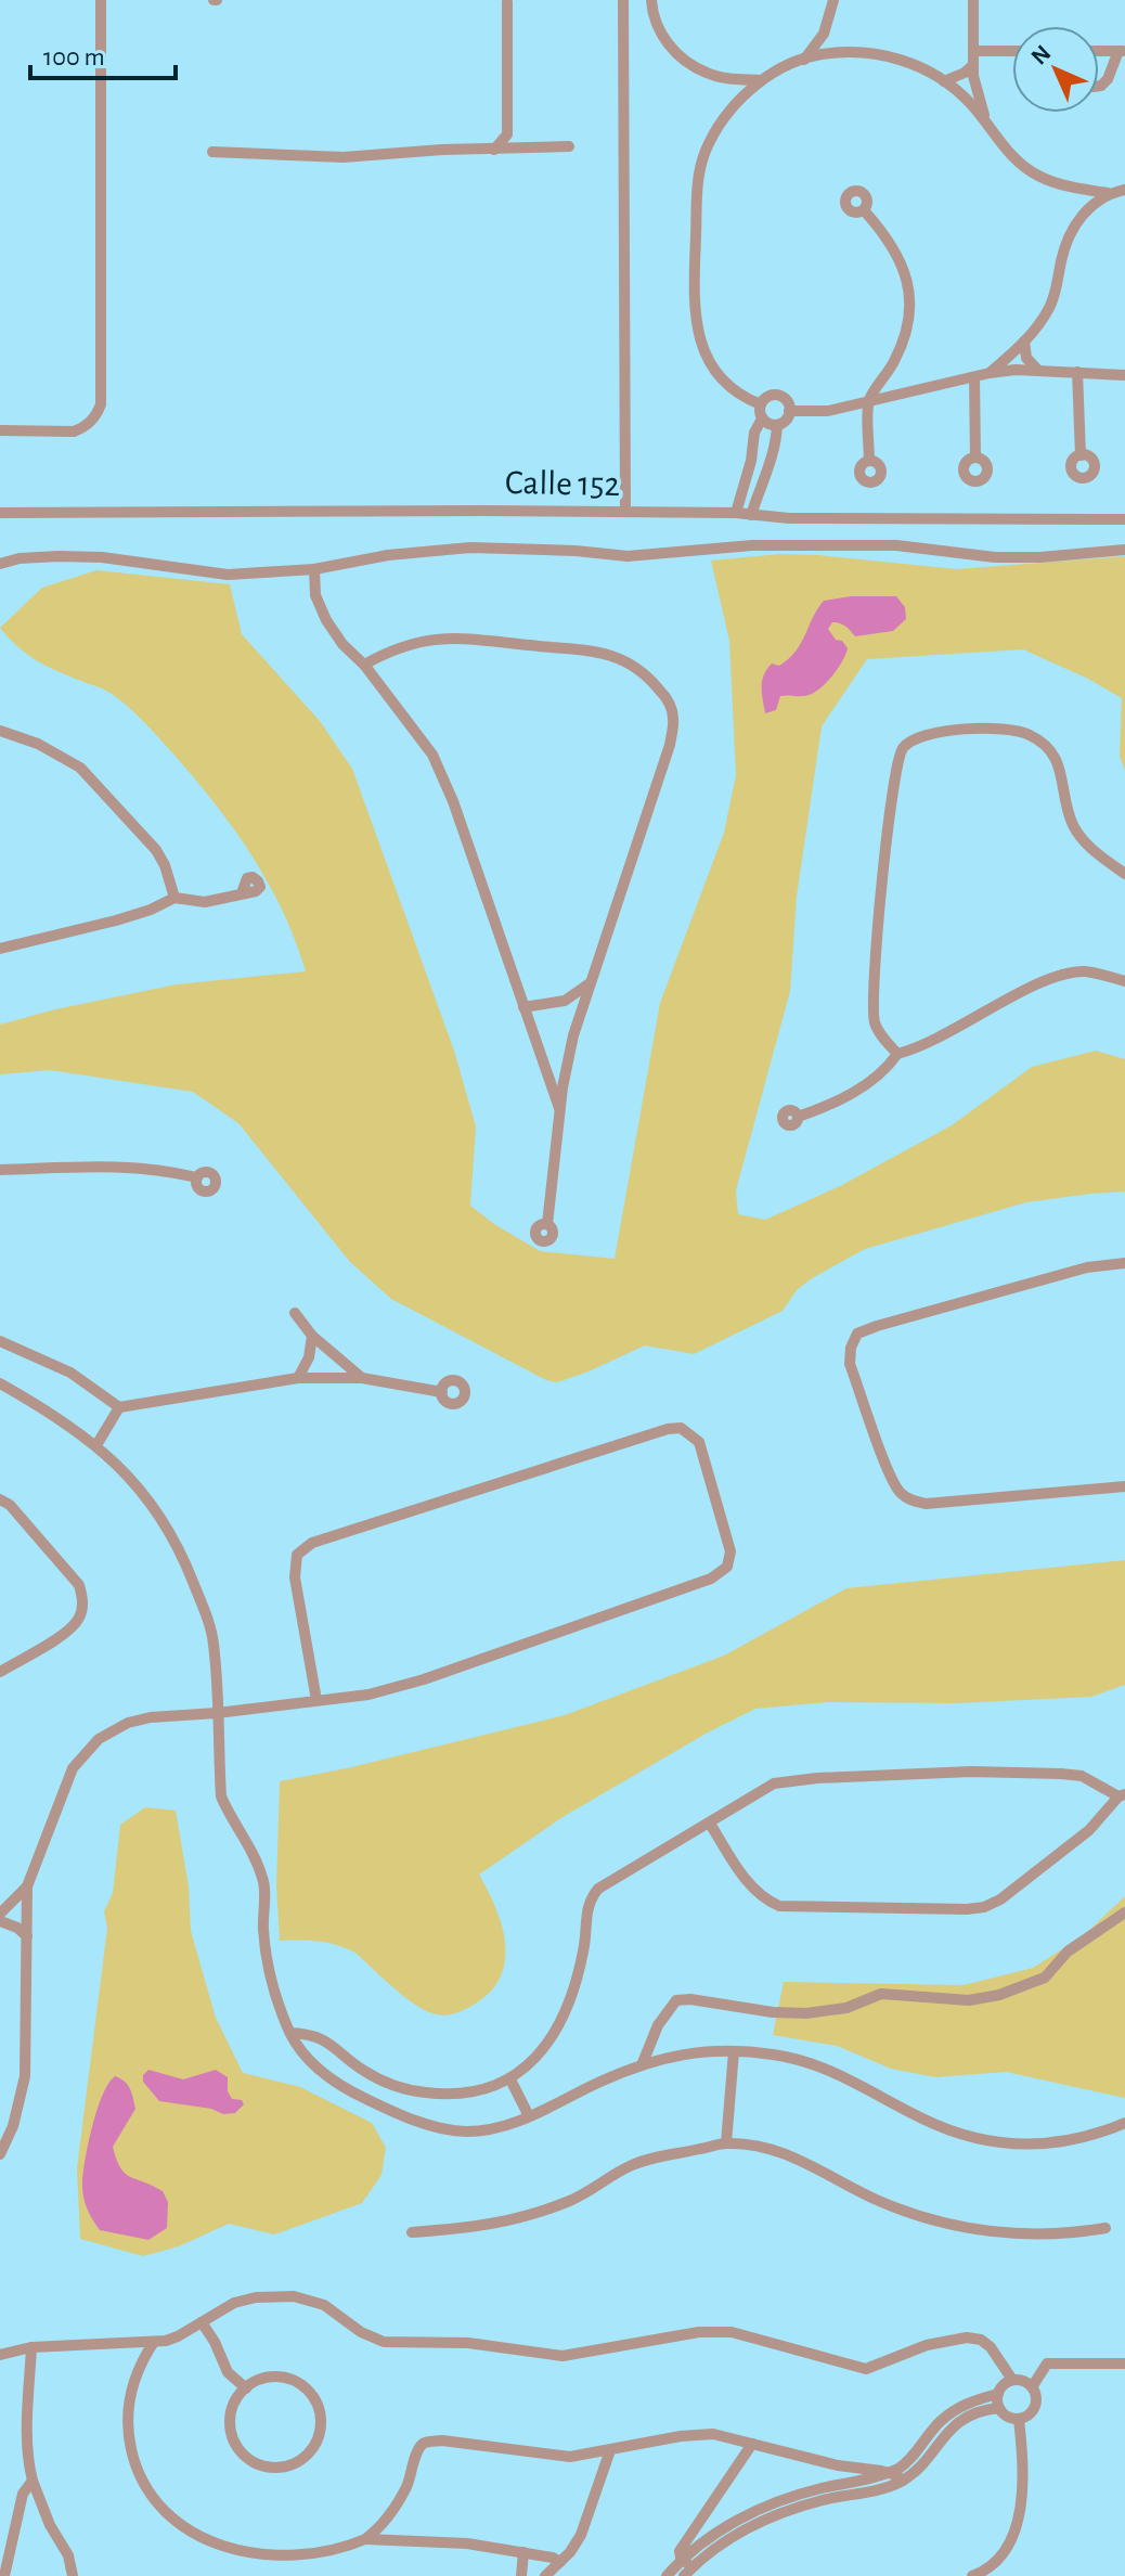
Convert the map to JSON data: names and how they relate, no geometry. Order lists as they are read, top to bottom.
{
  "streets": {
    "street": ["Calle 152"]
  },
  "scale_bar": "100 m",
  "north": "top left"
}
